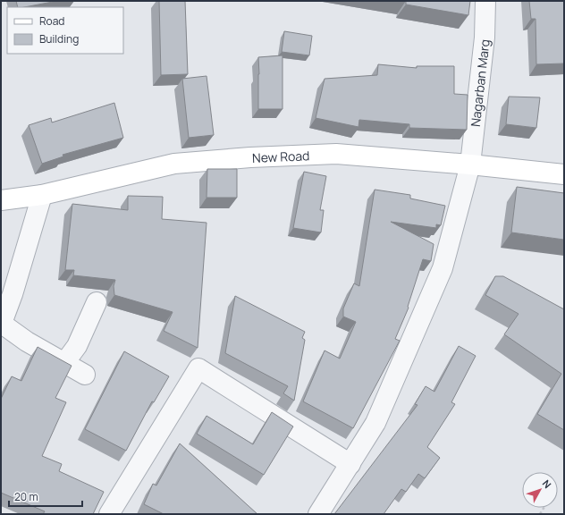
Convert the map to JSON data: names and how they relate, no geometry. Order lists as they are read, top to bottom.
{
  "streets": {
    "street": ["Nagarban Marg", "New Road"]
  },
  "crossings": [
    ["Nagarban Marg", "New Road"]
  ],
  "legend": ["Road", "Building"],
  "scale_bar": "20 m",
  "north": "top right"
}
